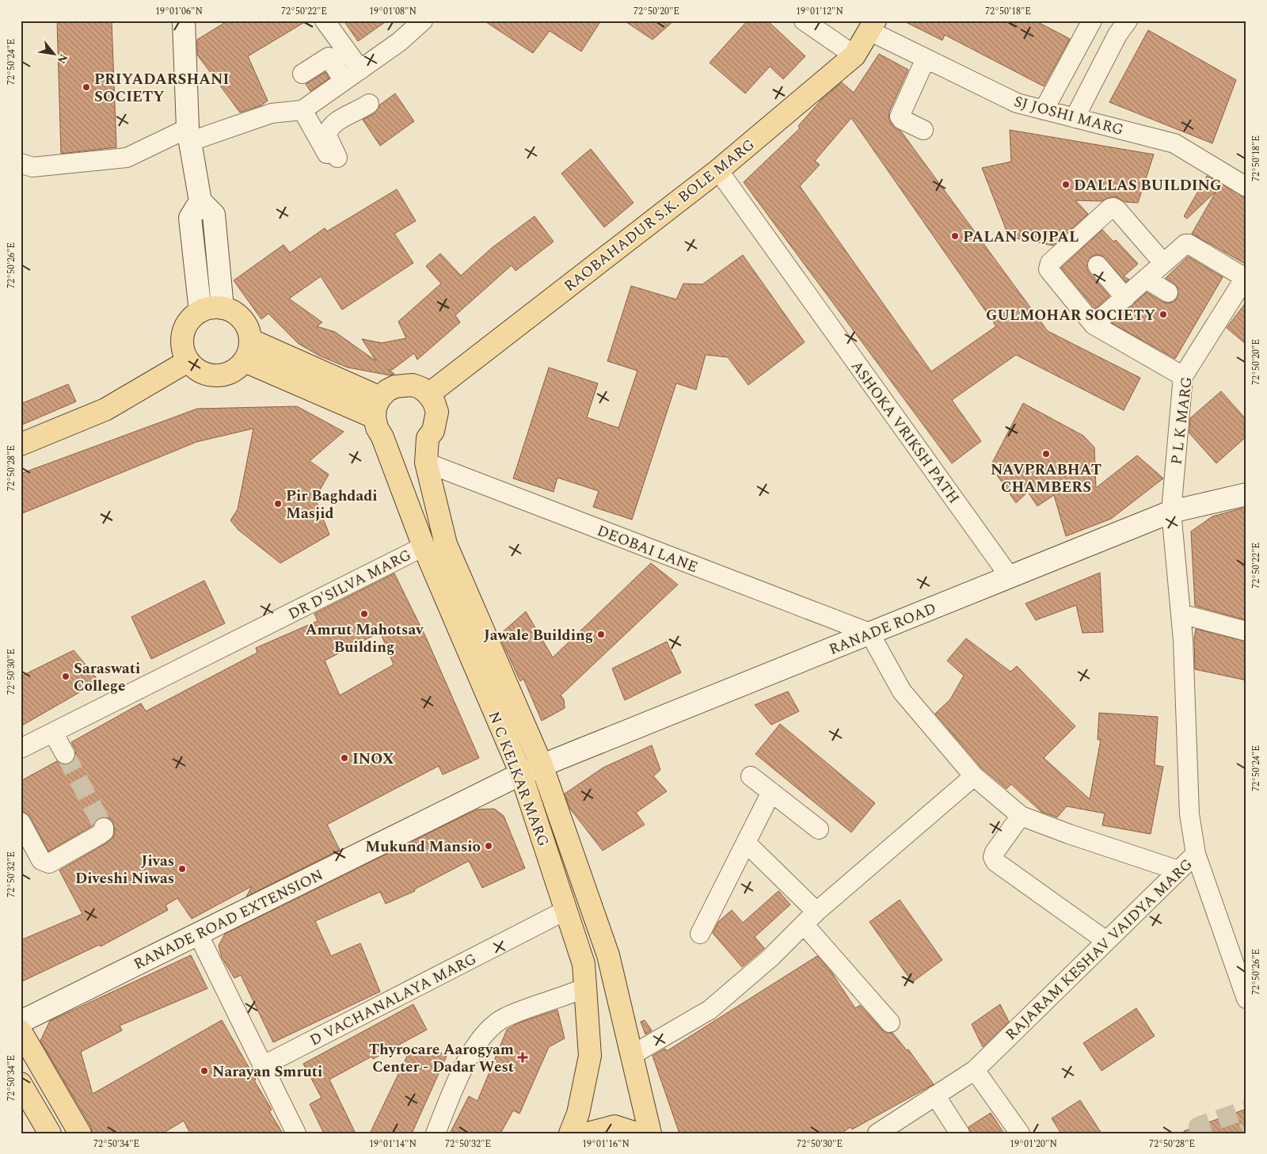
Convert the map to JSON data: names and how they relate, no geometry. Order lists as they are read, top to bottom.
{
  "streets": {
    "main road": ["RAOBAHADUR S.K. BOLE MARG", "N C KELKAR MARG"],
    "street": [
      "SJ JOSHI MARG",
      "P L K MARG",
      "ASHOKA VRIKSH PATH",
      "DEOBAI LANE",
      "DR D'SILVA MARG",
      "RANADE ROAD",
      "RANADE ROAD EXTENSION",
      "RAJARAM KESHAV VAIDYA MARG",
      "D VACHANALAYA MARG"
    ]
  },
  "crossings": [
    ["SJ JOSHI MARG", "RAOBAHADUR S.K. BOLE MARG"],
    ["RAOBAHADUR S.K. BOLE MARG", "ASHOKA VRIKSH PATH"],
    ["RAOBAHADUR S.K. BOLE MARG", "N C KELKAR MARG"],
    ["P L K MARG", "RANADE ROAD"],
    ["P L K MARG", "RAJARAM KESHAV VAIDYA MARG"],
    ["ASHOKA VRIKSH PATH", "RANADE ROAD"],
    ["DEOBAI LANE", "RANADE ROAD"],
    ["DEOBAI LANE", "N C KELKAR MARG"],
    ["DR D'SILVA MARG", "N C KELKAR MARG"],
    ["RANADE ROAD", "N C KELKAR MARG"],
    ["RANADE ROAD", "RANADE ROAD EXTENSION"],
    ["RANADE ROAD", "RAJARAM KESHAV VAIDYA MARG"],
    ["N C KELKAR MARG", "RANADE ROAD EXTENSION"],
    ["N C KELKAR MARG", "D VACHANALAYA MARG"]
  ],
  "places": {
    "other": [
      "PRIYADARSHANI SOCIETY",
      "DALLAS BUILDING",
      "PALAN SOJPAL",
      "GULMOHAR SOCIETY",
      "NAVPRABHAT CHAMBERS",
      "Pir Baghdadi Masjid",
      "Amrut Mahotsav Building",
      "Jawale Building",
      "Saraswati College",
      "INOX",
      "Mukund Mansio",
      "Jivas Diveshi Niwas",
      "Narayan Smruti"
    ],
    "health": ["Thyrocare Aarogyam Center - Dadar West"]
  },
  "north": "bottom right",
  "coordinates": [
    "19°01'06\"N",
    "72°50'22\"E",
    "19°01'08\"N",
    "72°50'20\"E",
    "19°01'12\"N",
    "72°50'18\"E",
    "72°50'24\"E",
    "72°50'26\"E",
    "72°50'28\"E",
    "72°50'30\"E",
    "72°50'32\"E",
    "72°50'34\"E",
    "19°01'14\"N",
    "19°01'16\"N",
    "19°01'20\"N"
  ]
}
